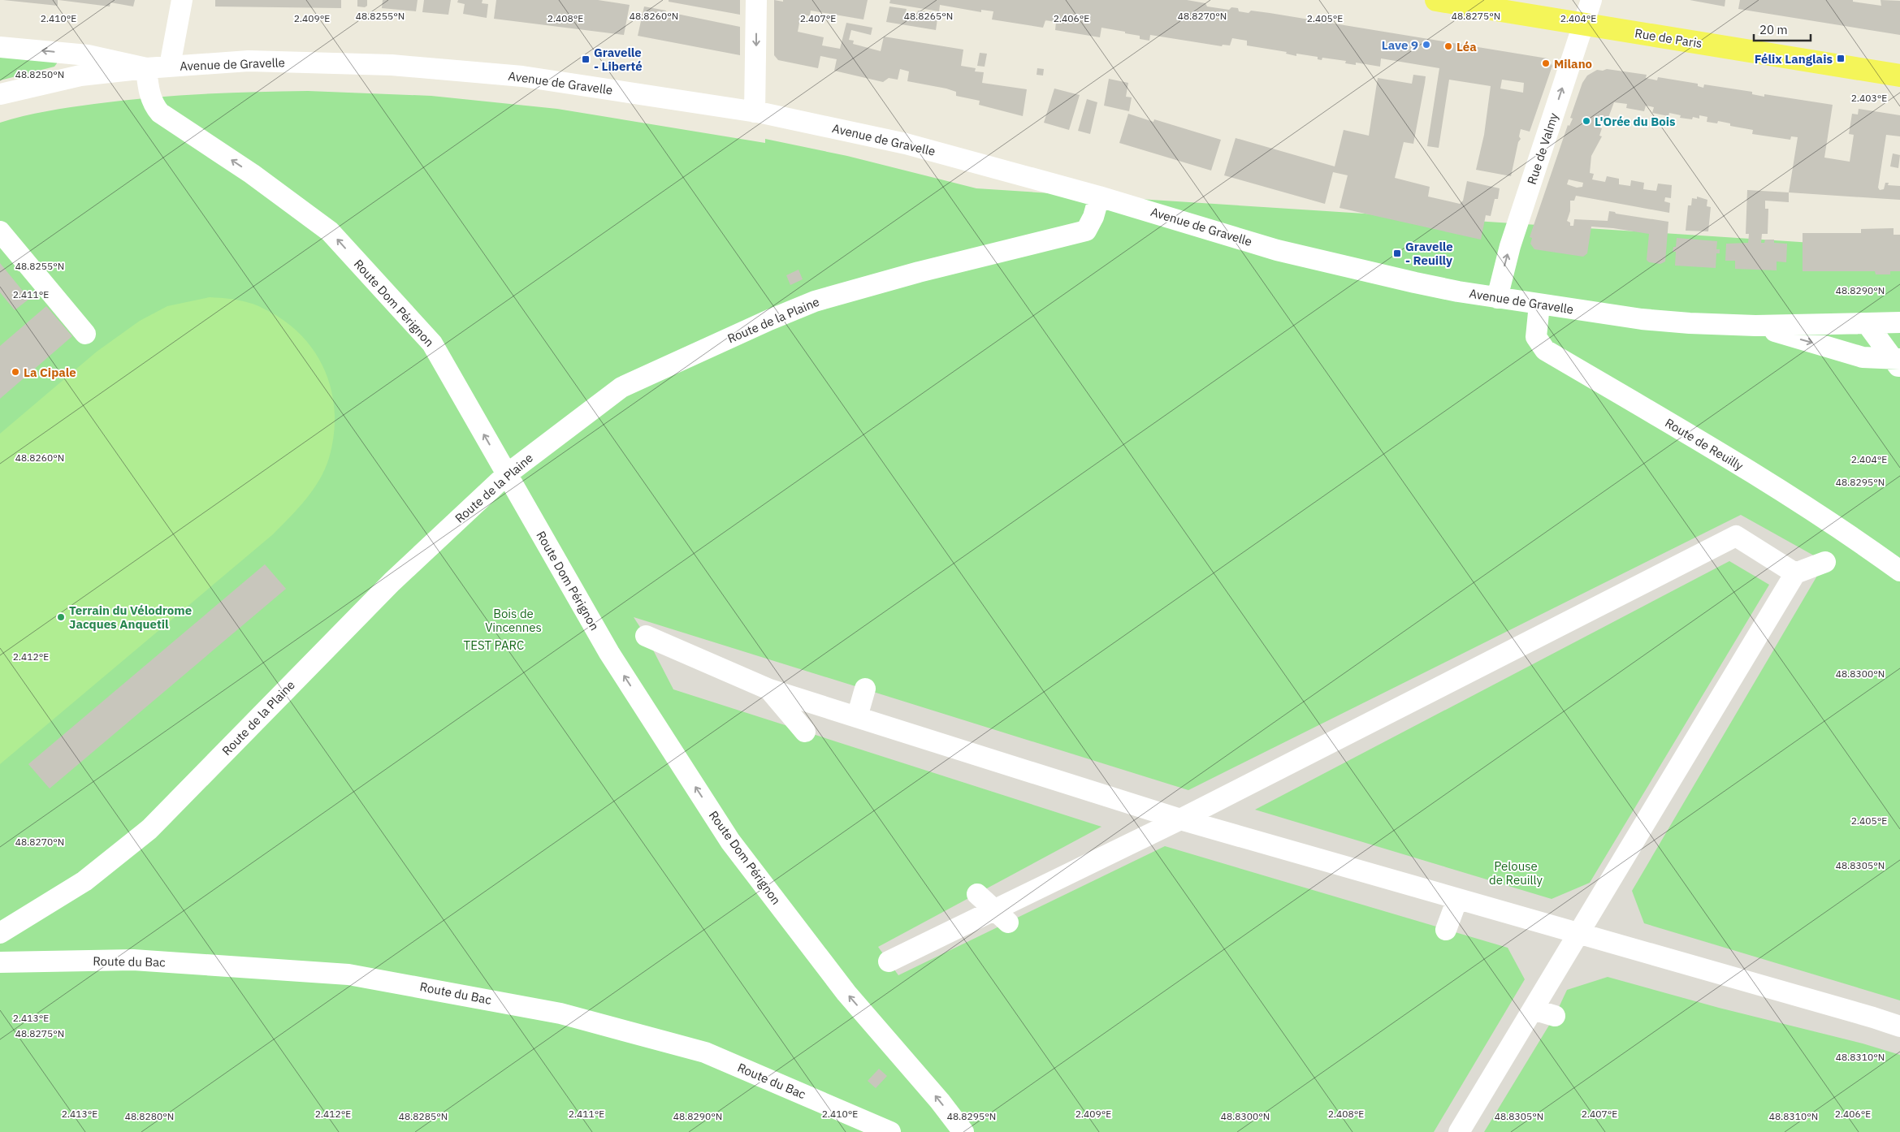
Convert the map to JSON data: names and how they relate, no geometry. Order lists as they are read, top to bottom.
{
  "streets": {
    "main road": ["Rue de Paris"],
    "street": [
      "Avenue de Gravelle",
      "Rue de Valmy",
      "Route Dom Pérignon",
      "Route de la Plaine",
      "Route de Reuilly",
      "Route du Bac"
    ]
  },
  "crossings": [
    ["Rue de Paris", "Rue de Valmy"],
    ["Avenue de Gravelle", "Rue de Valmy"],
    ["Avenue de Gravelle", "Route Dom Pérignon"],
    ["Avenue de Gravelle", "Route de la Plaine"],
    ["Avenue de Gravelle", "Route de Reuilly"],
    ["Route Dom Pérignon", "Route de la Plaine"]
  ],
  "one_way": ["Rue de Valmy", "Route Dom Pérignon"],
  "parks": ["Bois de Vincennes", "TEST PARC", "Pelouse de Reuilly"],
  "places": {
    "other": [
      "Lave 9",
      "Léa",
      "Milano",
      "L'Orée du Bois",
      "La Cipale",
      "Terrain du Vélodrome Jacques Anquetil"
    ],
    "transit": ["Félix Langlais", "Gravelle - Liberté", "Gravelle - Reuilly"]
  },
  "scale_bar": "20 m",
  "coordinates": [
    "48.8255°N",
    "48.8260°N",
    "48.8265°N",
    "48.8270°N",
    "48.8275°N",
    "2.410°E",
    "2.409°E",
    "2.408°E",
    "2.407°E",
    "2.406°E",
    "2.404°E",
    "2.405°E",
    "48.8250°N",
    "2.403°E",
    "48.8290°N",
    "2.411°E",
    "48.8295°N",
    "2.412°E",
    "48.8300°N",
    "48.8305°N",
    "2.413°E",
    "48.8310°N",
    "48.8280°N",
    "48.8285°N"
  ]
}
